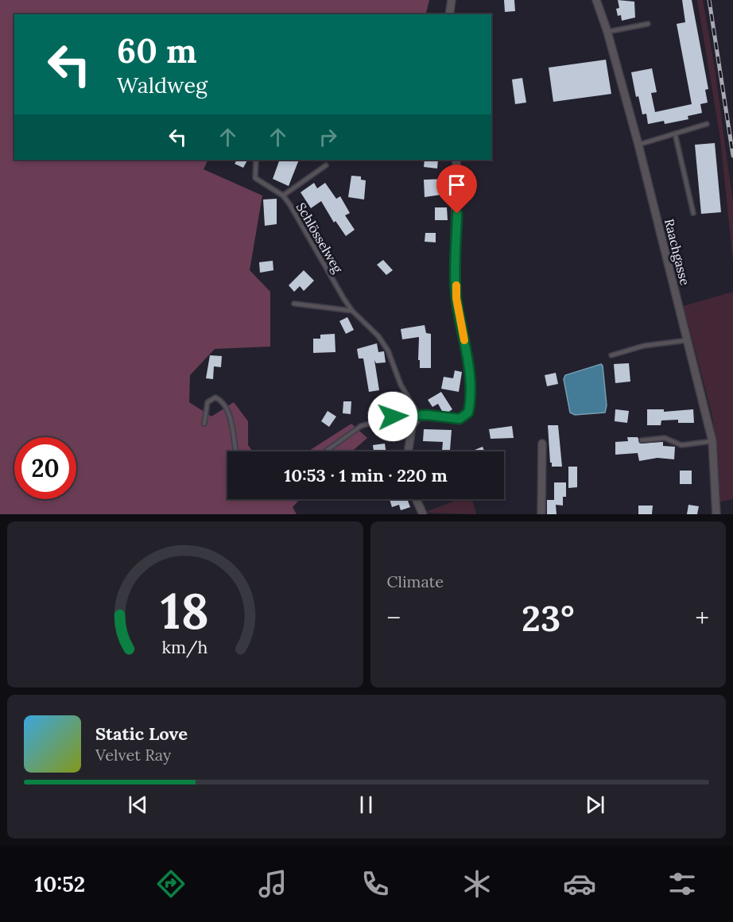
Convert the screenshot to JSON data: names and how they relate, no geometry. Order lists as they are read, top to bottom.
{
  "streets": {
    "street": ["Raachgasse"],
    "lane": ["Schlösselweg"]
  },
  "page": {
    "turn": ["60 m", "Waldweg"],
    "limit": "20",
    "trip": "10:53 · 1 min · 220 m",
    "tile": "Climate",
    "heat": ["−", "23°", "+"],
    "song": ["Static Love", "Velvet Ray"],
    "tabs": "10:52",
    "gauge": ["18", "km/h"]
  }
}
